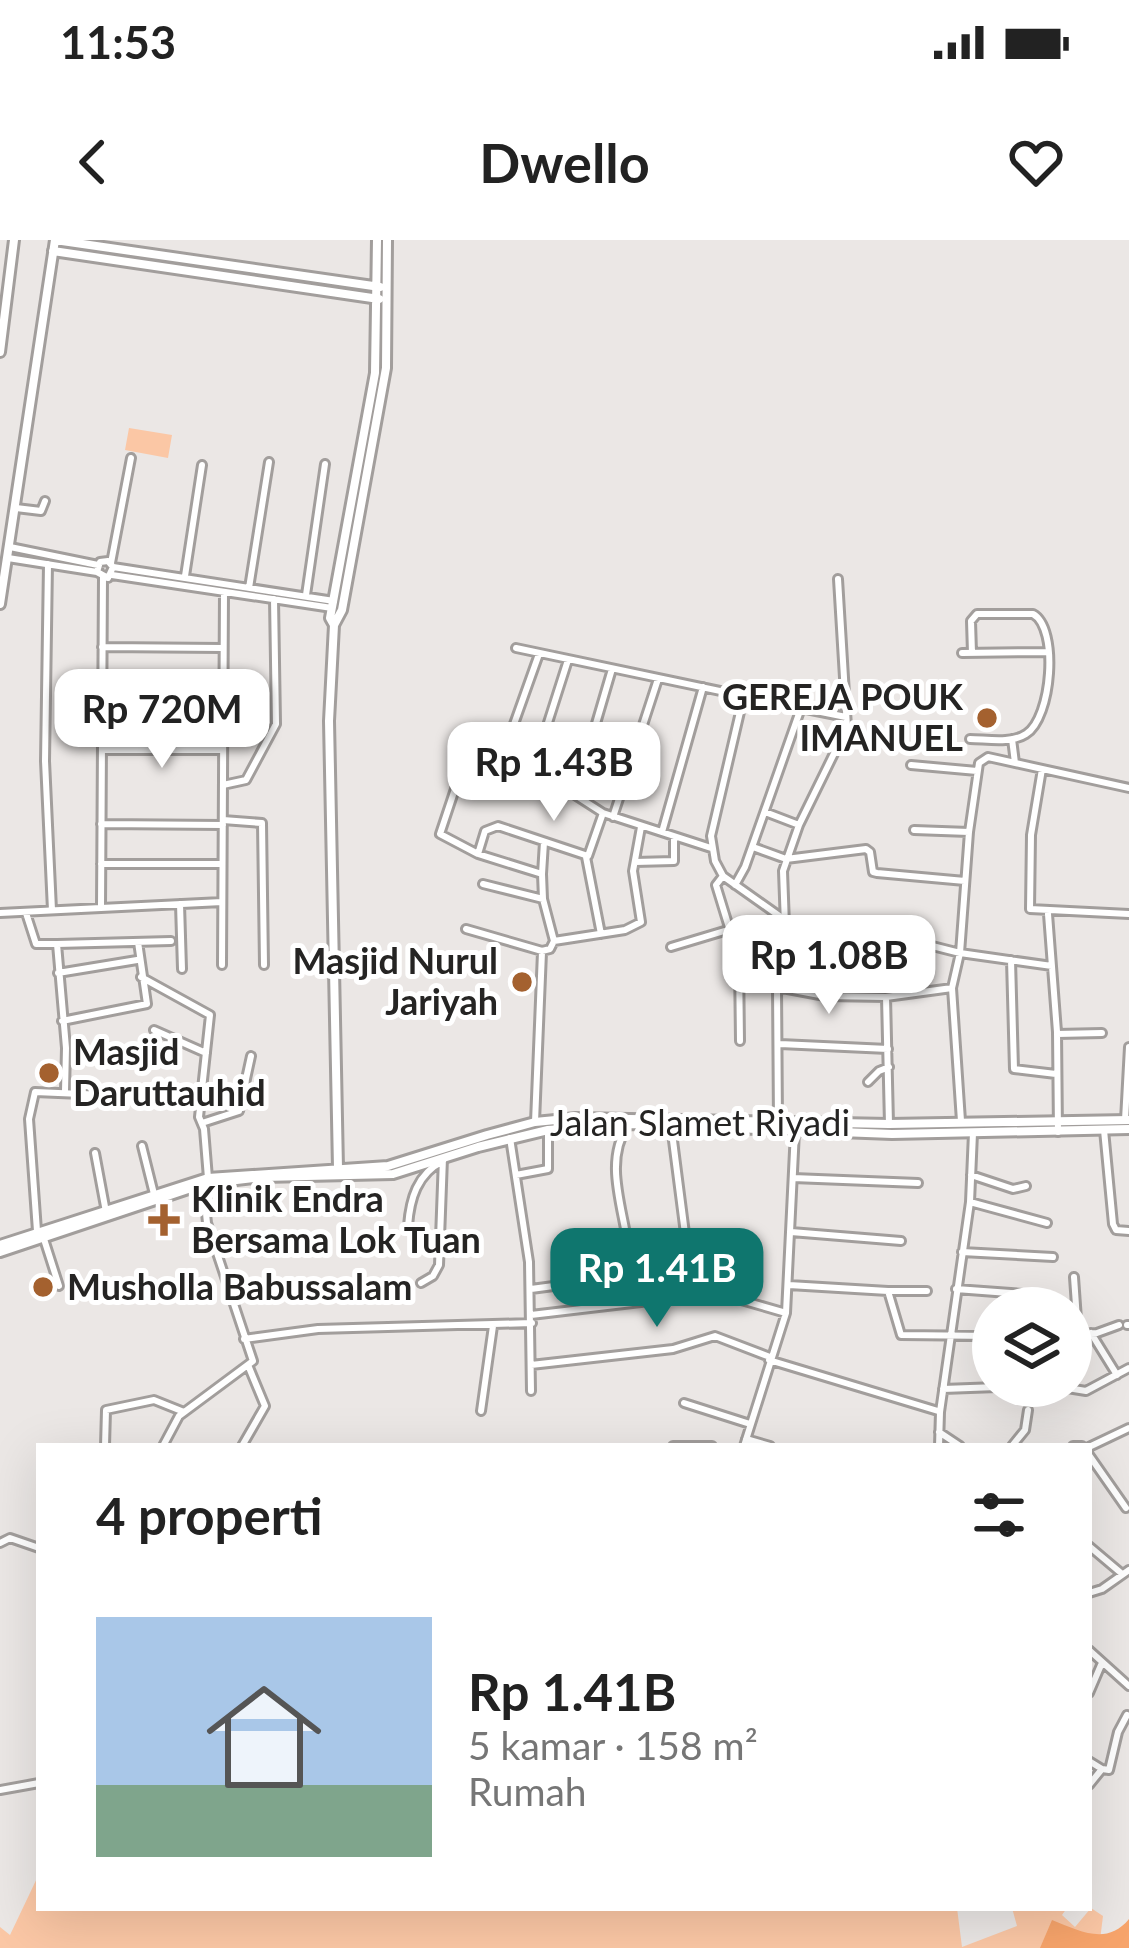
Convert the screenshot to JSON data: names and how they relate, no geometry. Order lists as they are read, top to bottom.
{
  "streets": {
    "street": ["Jalan Slamet Riyadi"]
  },
  "places": {
    "other": [
      "GEREJA POUK IMANUEL",
      "Masjid Nurul Jariyah",
      "Masjid Daruttauhid",
      "Musholla Babussalam"
    ],
    "health": ["Klinik Endra Bersama Lok Tuan"]
  },
  "page": {
    "status": "11:53",
    "header": "Dwello",
    "price": [
      "Rp 720M",
      "Rp 1.43B",
      "Rp 1.08B",
      "Rp 1.41B"
    ],
    "heading": "4 properti",
    "list": [
      {
        "name": "Rp 1.41B",
        "note": "5 kamar · 158 m² · Rumah"
      }
    ]
  }
}
